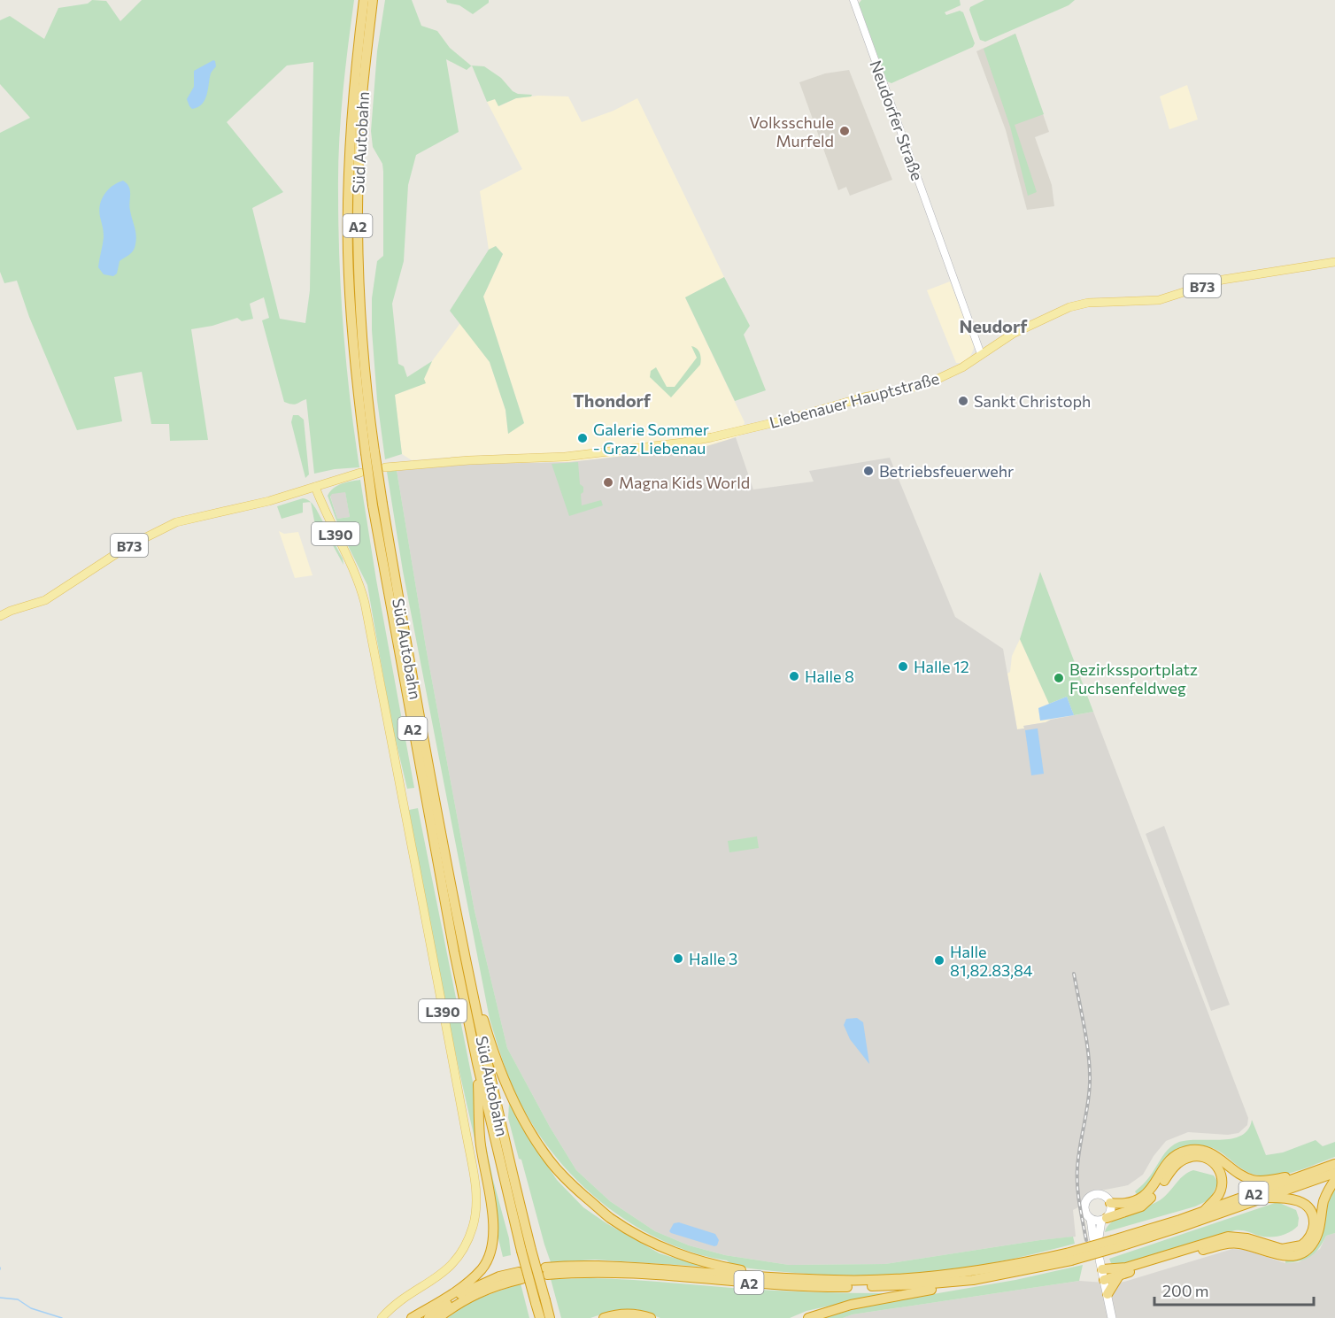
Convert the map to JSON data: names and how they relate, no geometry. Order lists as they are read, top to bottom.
{
  "streets": {
    "highway": ["Süd Autobahn", "A2"],
    "main road": ["B73", "Liebenauer Hauptstraße", "L390"],
    "street": ["Neudorfer Straße"]
  },
  "crossings": [
    ["Neudorfer Straße", "Liebenauer Hauptstraße"],
    ["B73", "L390"]
  ],
  "districts": ["Neudorf", "Thondorf"],
  "places": [
    "Volksschule Murfeld",
    "Sankt Christoph",
    "Galerie Sommer - Graz Liebenau",
    "Betriebsfeuerwehr",
    "Magna Kids World",
    "Halle 12",
    "Halle 8",
    "Bezirkssportplatz Fuchsenfeldweg",
    "Halle 3",
    "Halle 81,82.83,84"
  ],
  "scale_bar": "200 m"
}
